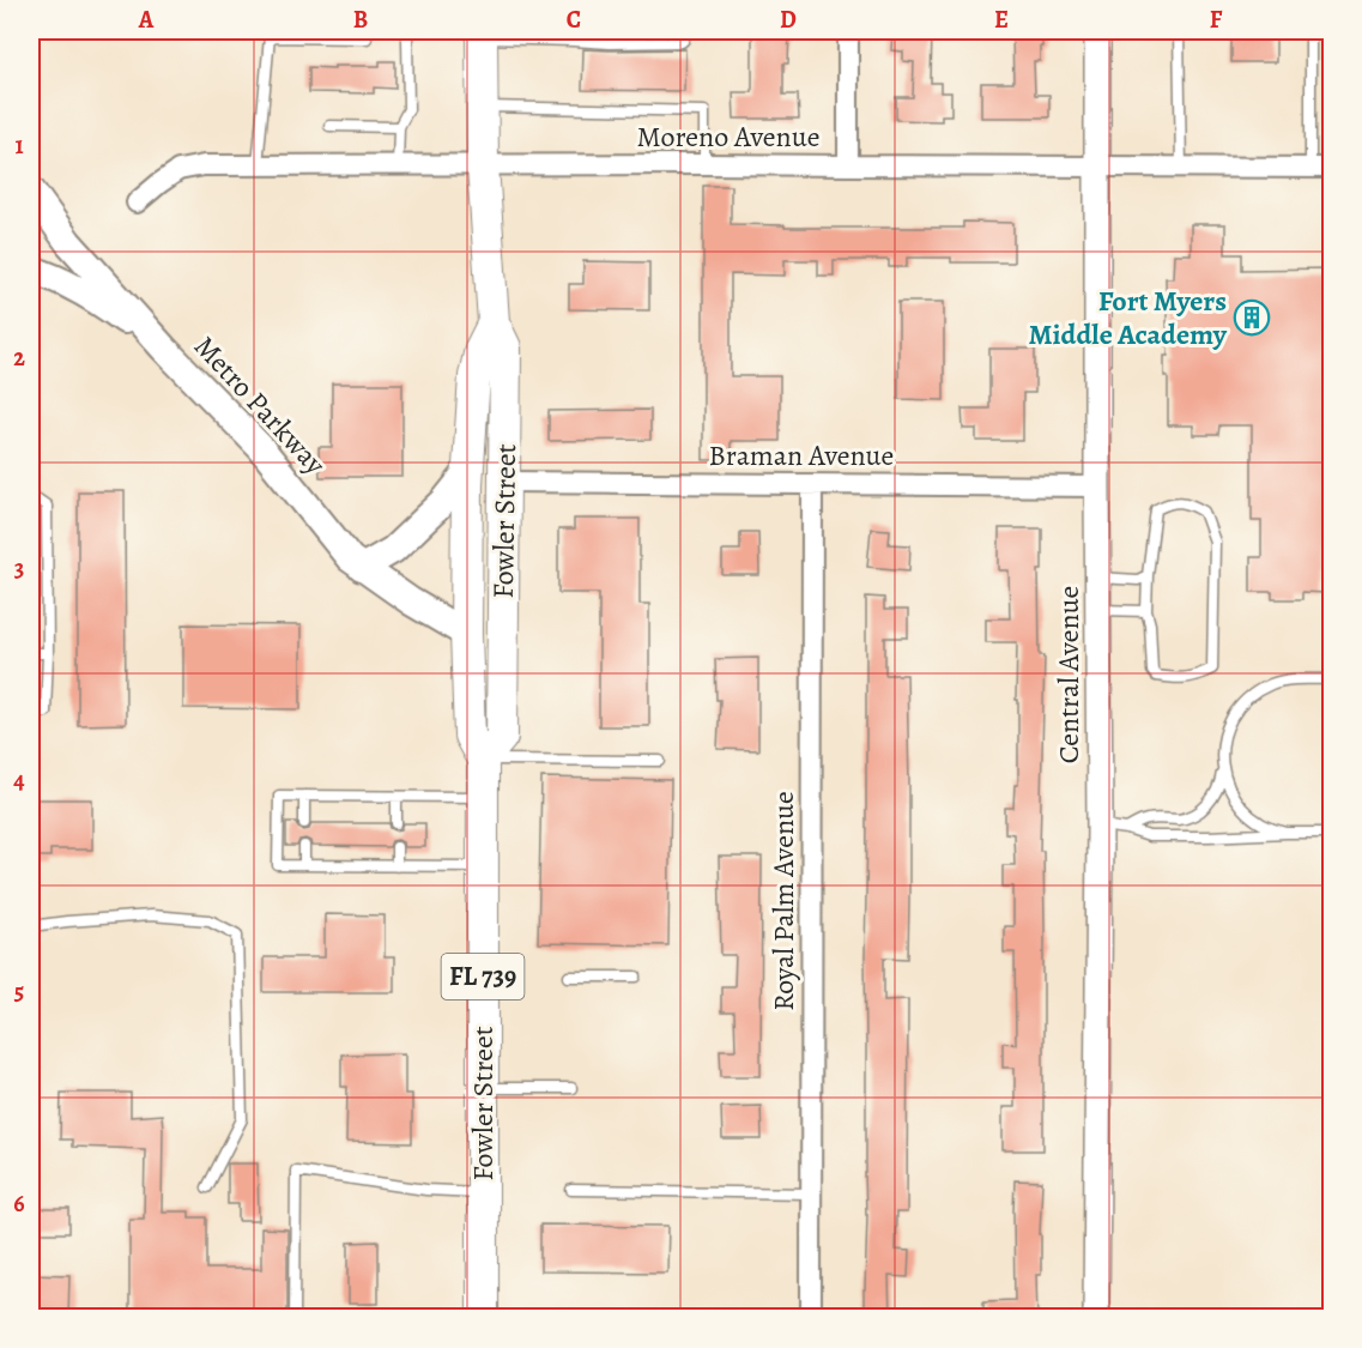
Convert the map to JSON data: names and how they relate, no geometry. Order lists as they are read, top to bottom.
{
  "streets": {
    "main road": ["Metro Parkway", "Fowler Street", "FL 739"],
    "street": [
      "Moreno Avenue",
      "Braman Avenue",
      "Central Avenue",
      "Royal Palm Avenue"
    ]
  },
  "crossings": [
    ["Moreno Avenue", "Fowler Street"],
    ["Moreno Avenue", "Central Avenue"],
    ["Metro Parkway", "Fowler Street"],
    ["Braman Avenue", "Fowler Street"],
    ["Braman Avenue", "Central Avenue"],
    ["Braman Avenue", "Royal Palm Avenue"]
  ],
  "places": {
    "building": ["Fort Myers Middle Academy"]
  },
  "grid": {
    "columns": [
      "A",
      "B",
      "C",
      "D",
      "E",
      "F"
    ],
    "rows": [
      "1",
      "2",
      "3",
      "4",
      "5",
      "6"
    ]
  }
}
